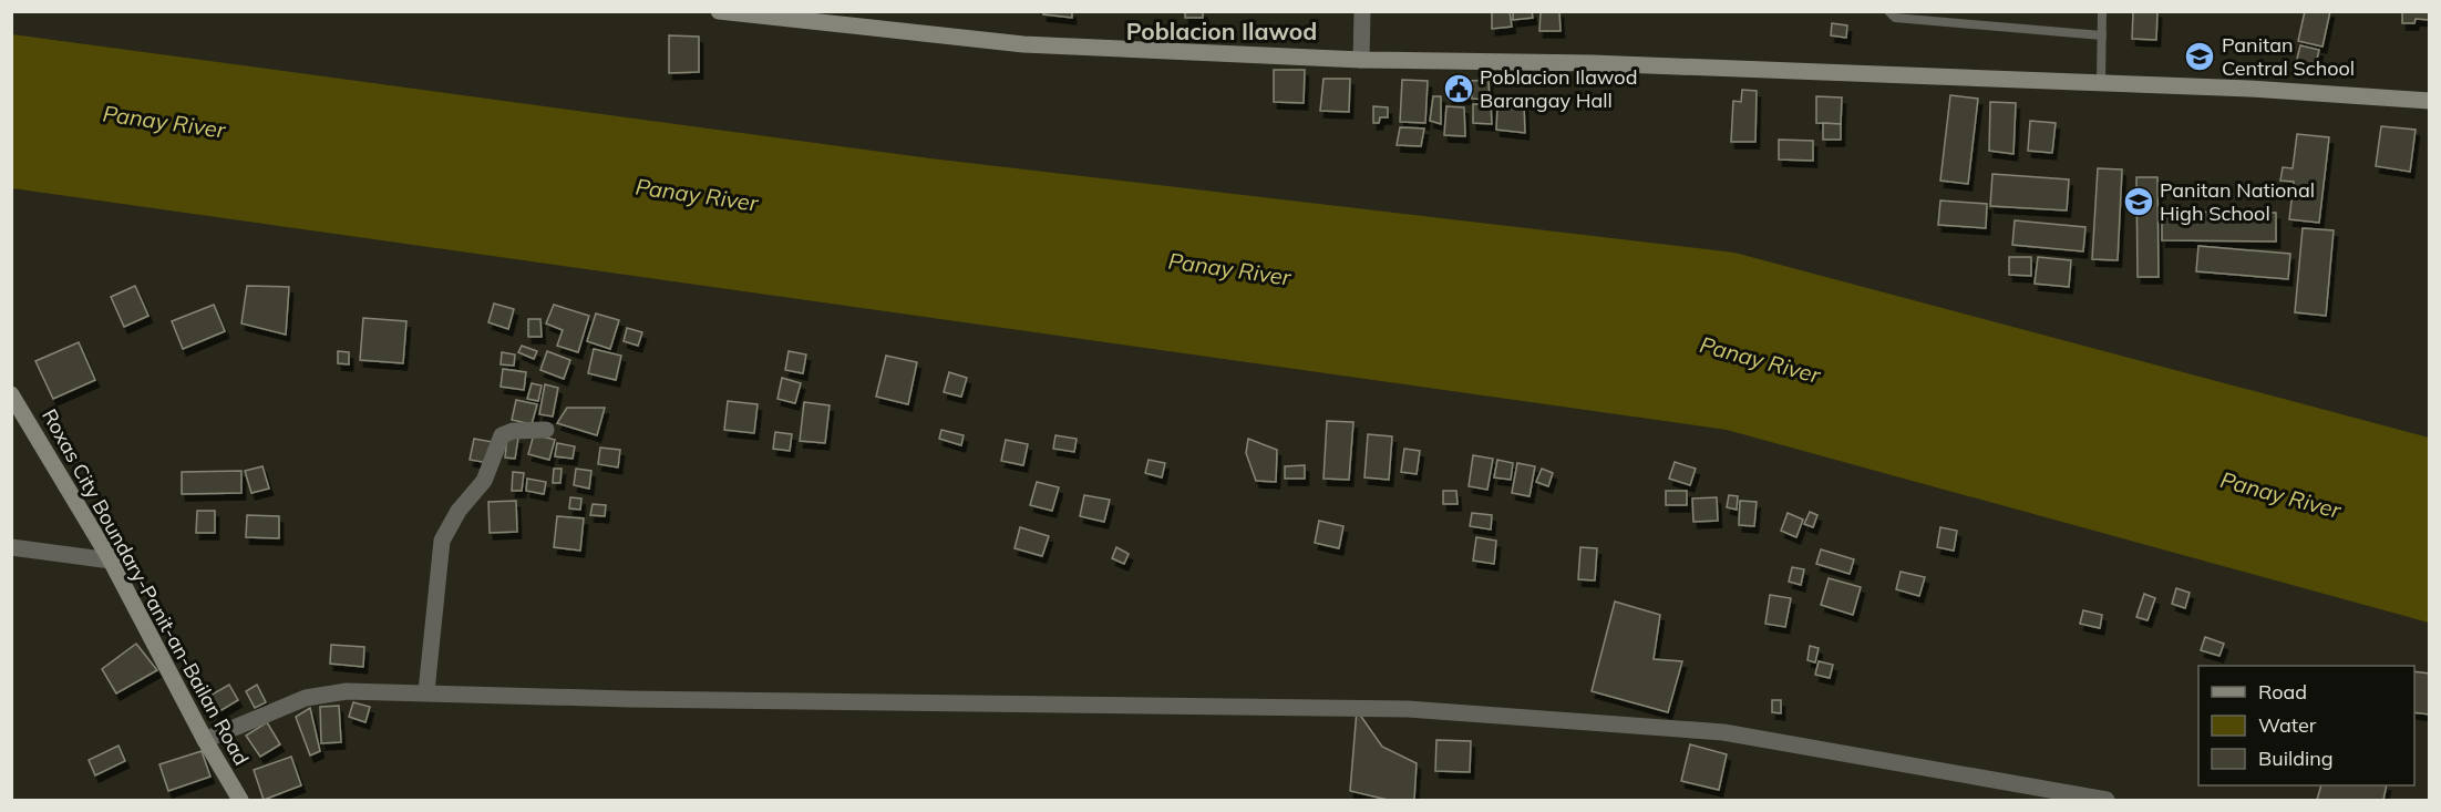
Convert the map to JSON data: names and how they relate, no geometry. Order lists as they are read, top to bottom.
{
  "streets": {
    "main road": ["Roxas City Boundary-Panit-an-Bailan Road"]
  },
  "districts": ["Poblacion Ilawod"],
  "water": ["Panay River"],
  "places": {
    "school or university": ["Panitan Central School", "Panitan National High School"],
    "public building": ["Poblacion Ilawod Barangay Hall"]
  },
  "legend": ["Road", "Water", "Building"]
}
